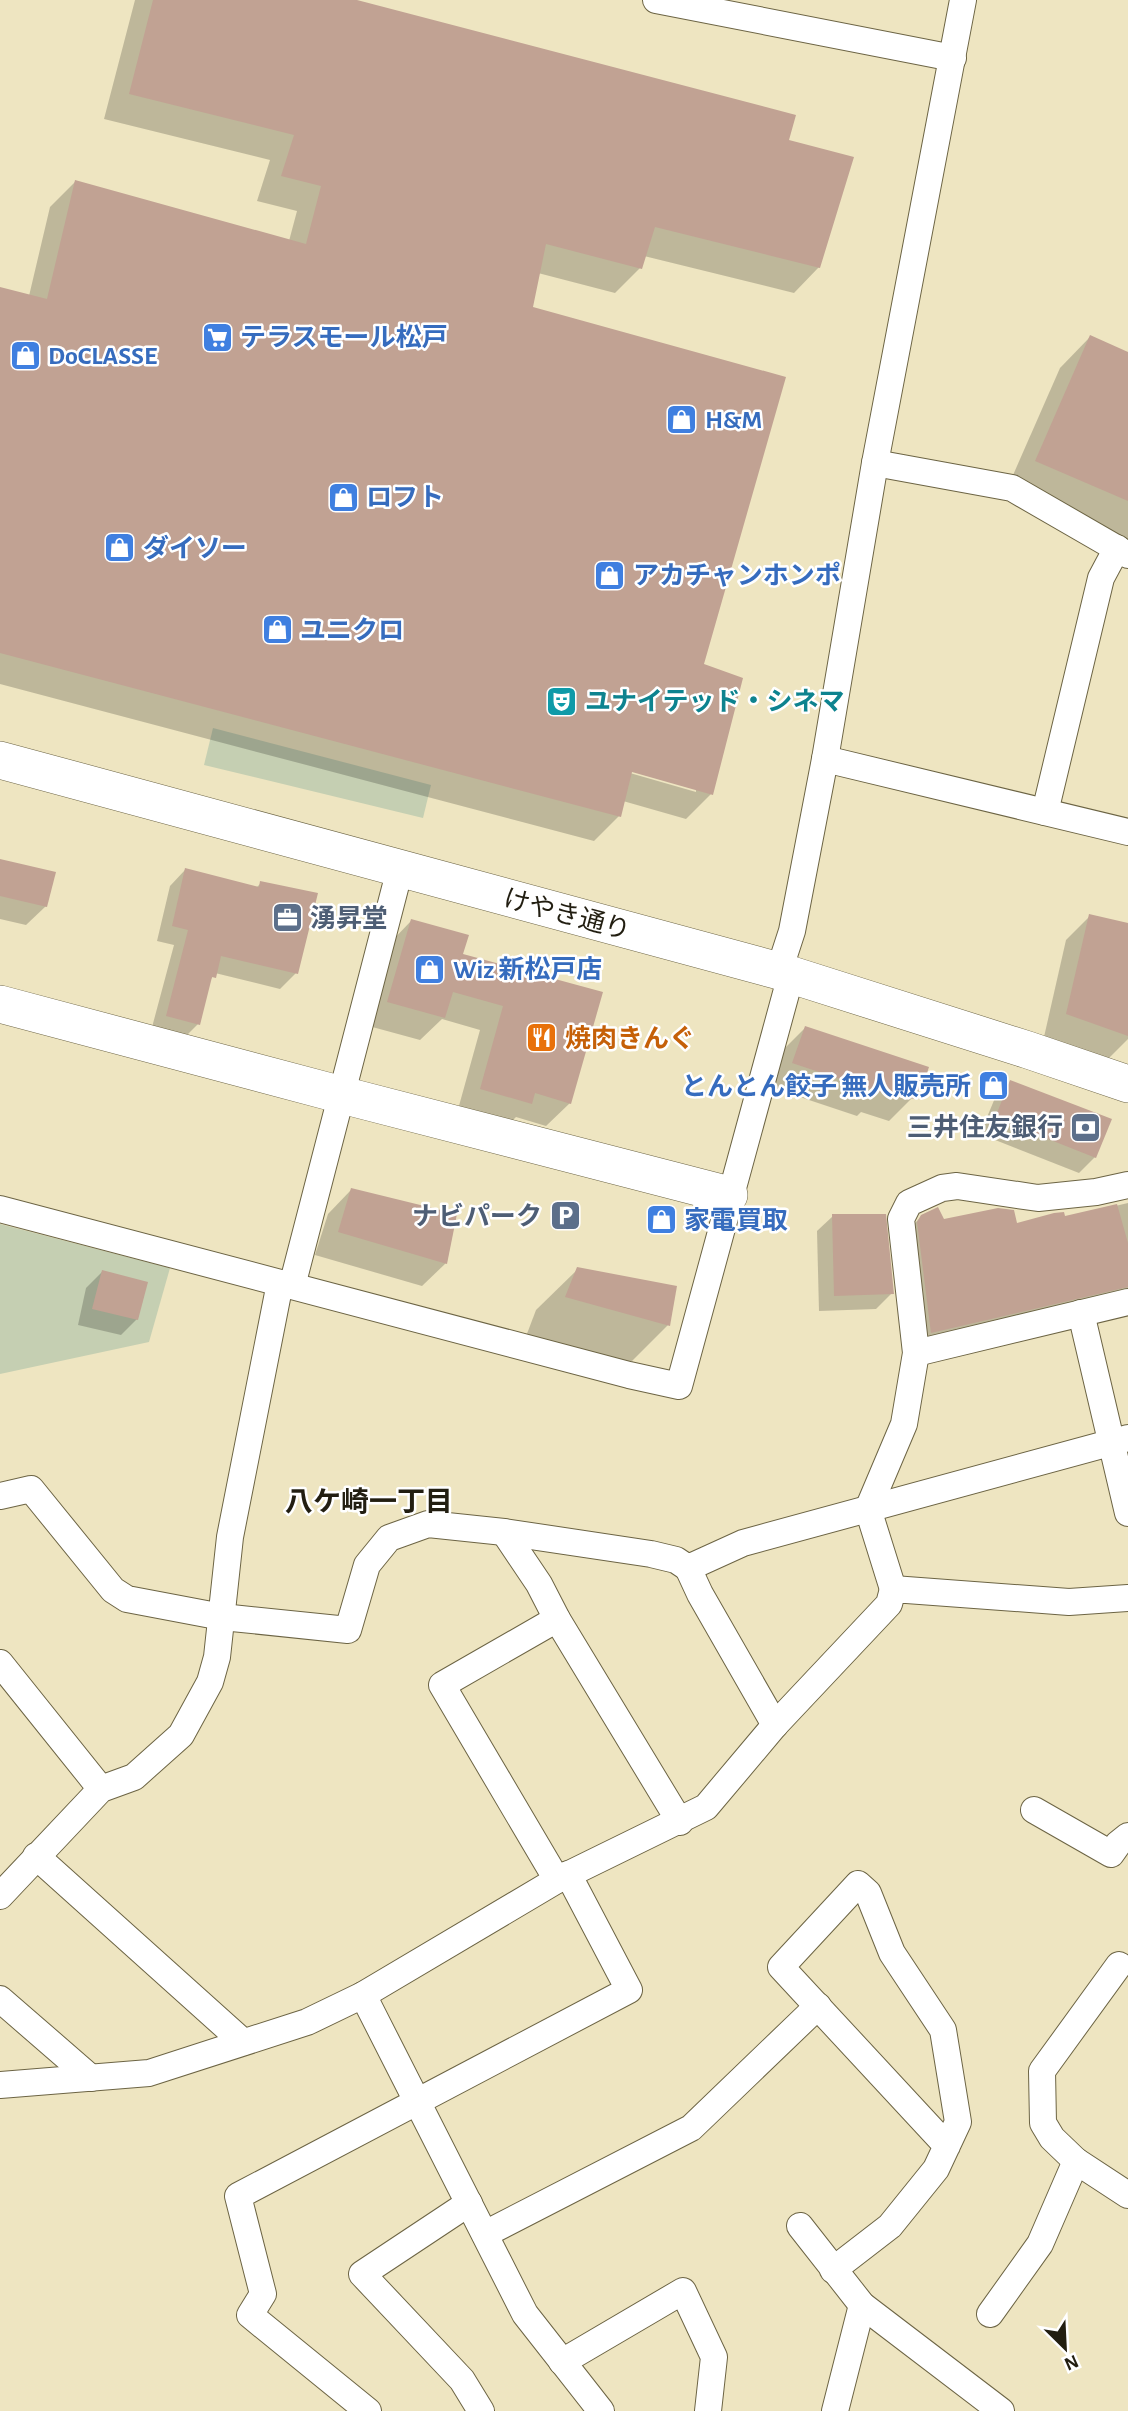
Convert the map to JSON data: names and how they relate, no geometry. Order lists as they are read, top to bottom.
{
  "streets": {
    "street": ["けやき通り"]
  },
  "districts": ["八ケ崎一丁目"],
  "places": {
    "supermarket": ["テラスモール松戸"],
    "shop": [
      "DoCLASSE",
      "H&M",
      "ロフト",
      "ダイソー",
      "アカチャンホンポ",
      "ユニクロ",
      "Wiz 新松戸店",
      "とんとん餃子 無人販売所",
      "家電買取"
    ],
    "theatre": ["ユナイテッド・シネマ"],
    "office": ["湧昇堂"],
    "restaurant": ["焼肉きんぐ"],
    "bank": ["三井住友銀行"],
    "parking": ["ナビパーク"]
  },
  "north": "bottom right"
}
